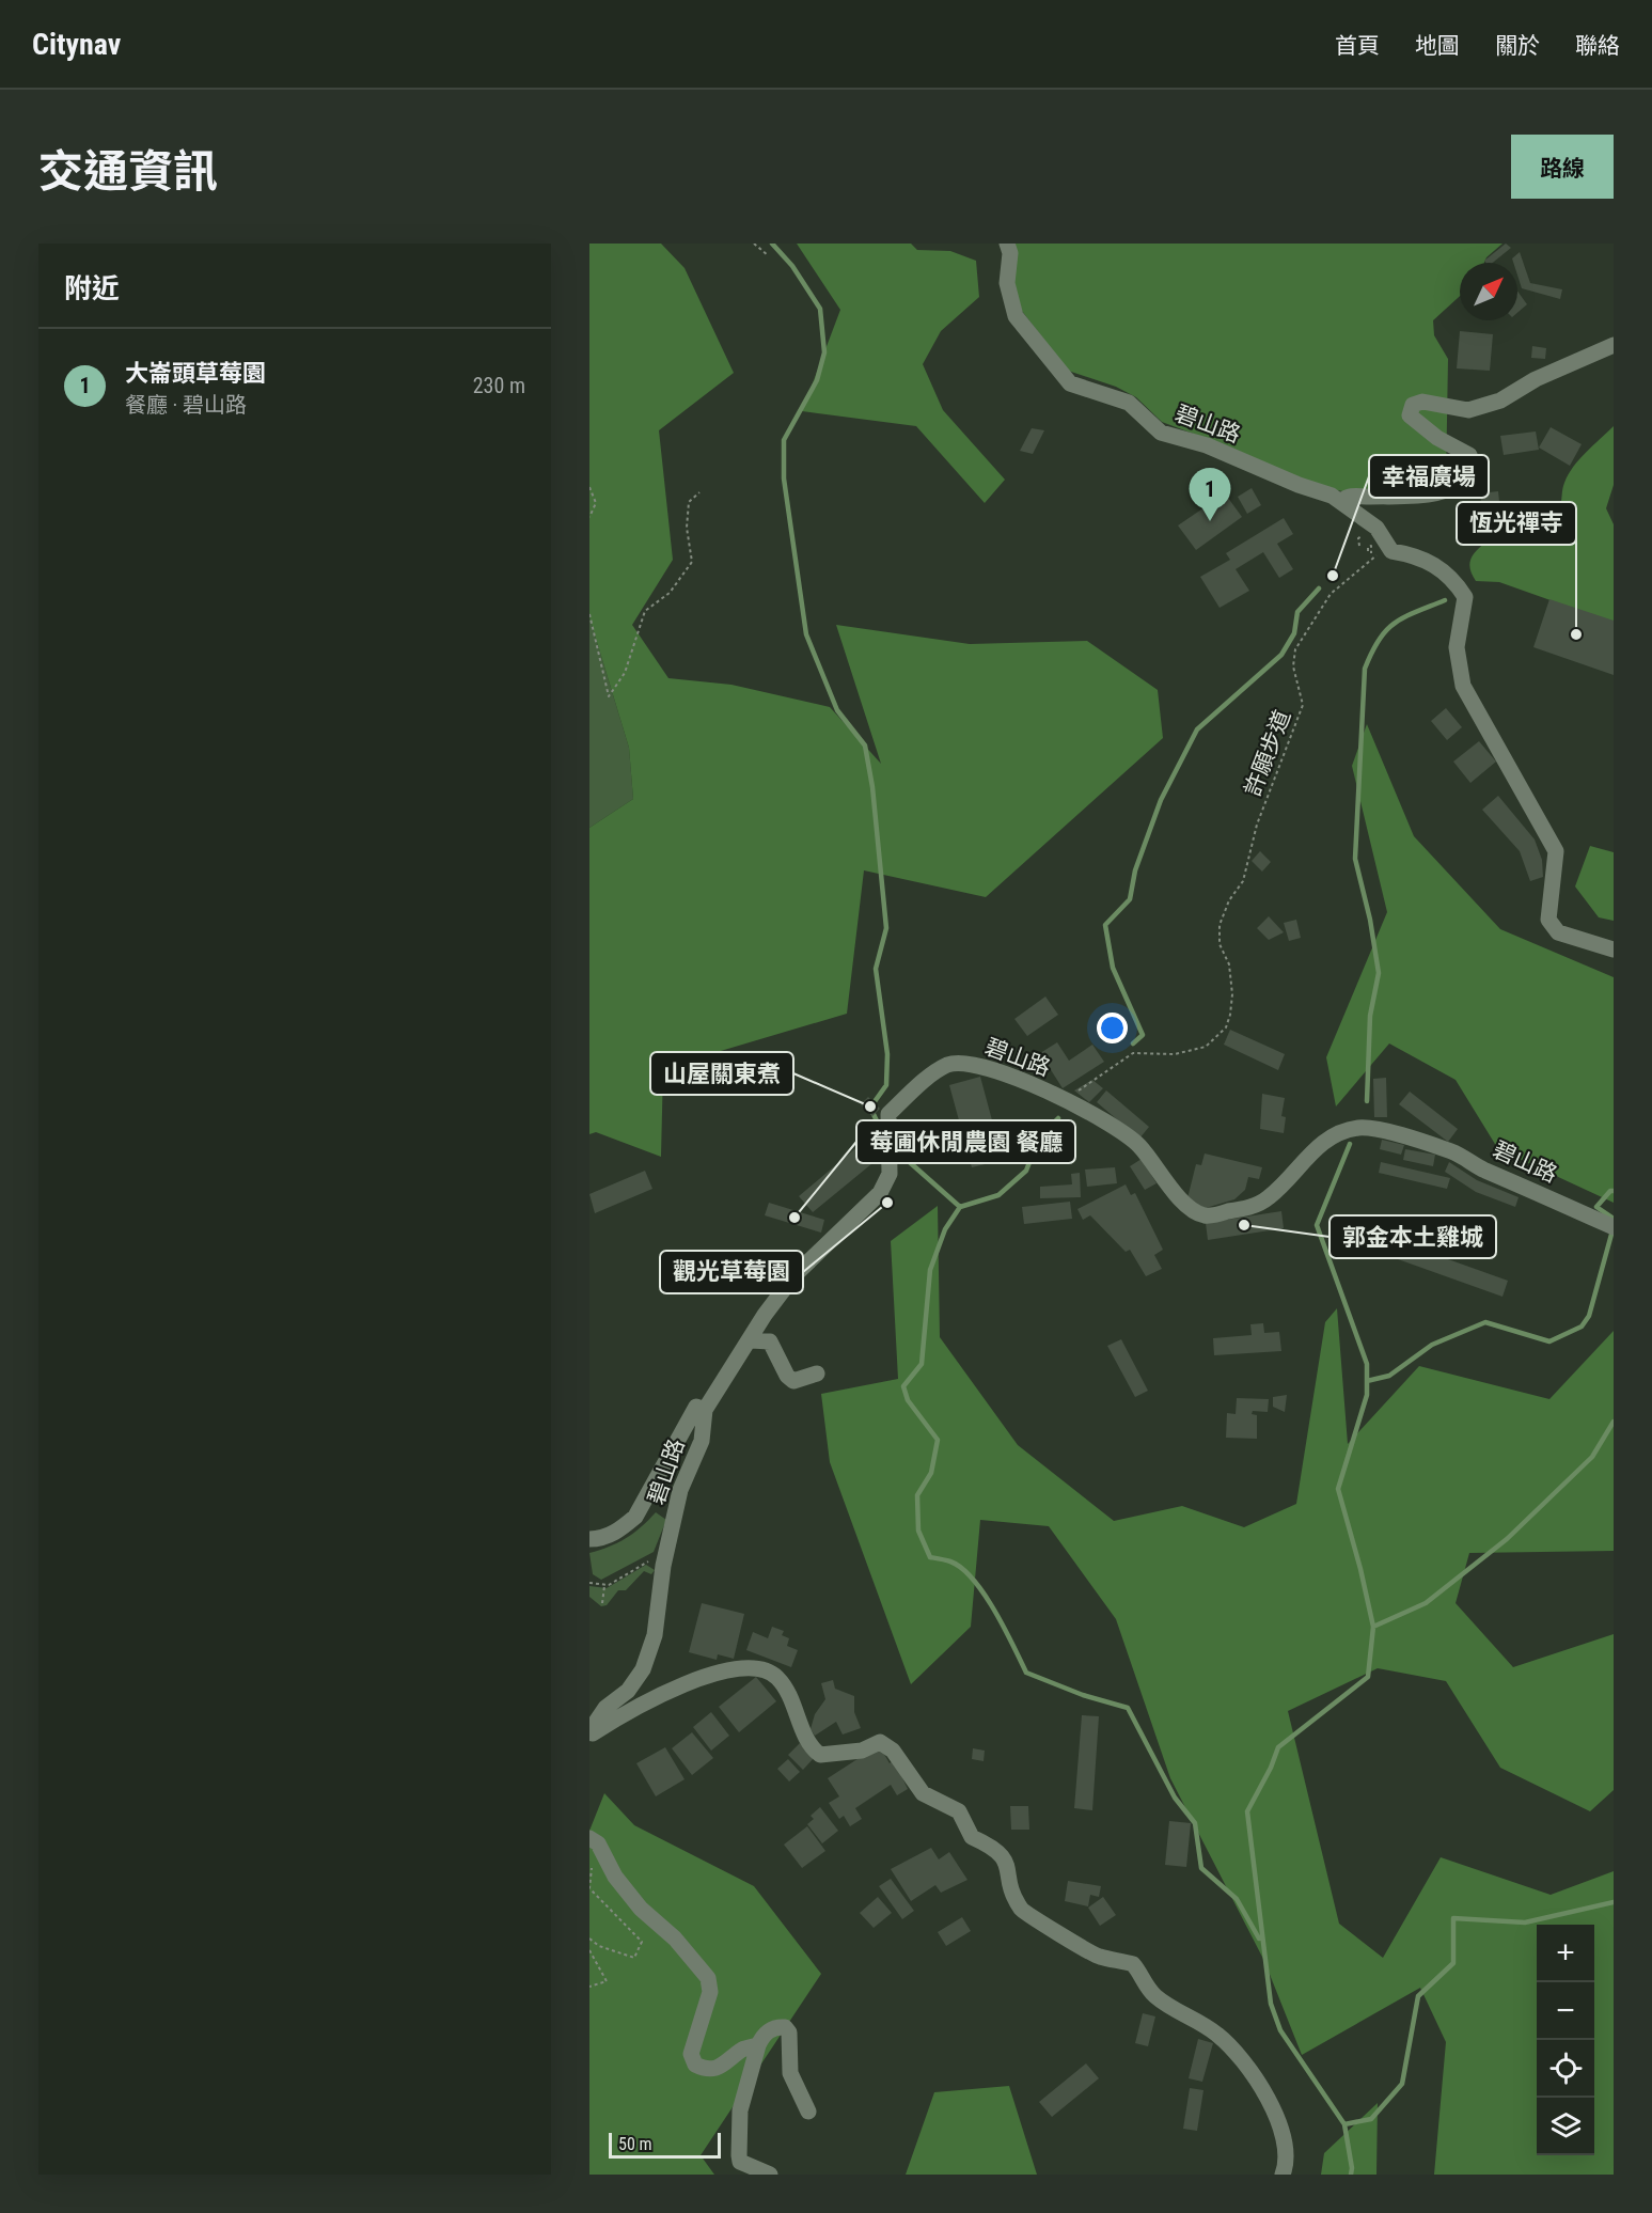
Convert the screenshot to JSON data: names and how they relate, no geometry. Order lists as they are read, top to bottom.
{
  "streets": {
    "street": ["碧山路"],
    "path": ["許願步道"]
  },
  "crossings": [
    ["碧山路", "許願步道"]
  ],
  "places": [
    "幸福廣場",
    "恆光禪寺",
    "山屋關東煮",
    "觀光草莓園",
    "莓圃休閒農園 餐廳",
    "郭金本土雞城"
  ],
  "scale_bar": "50 m",
  "north": "top right",
  "page": {
    "header": "Citynav",
    "nav": [
      "首頁",
      "地圖",
      "關於",
      "聯絡"
    ],
    "title": "交通資訊",
    "buttons": "路線",
    "heading": "附近",
    "list": [
      {
        "mark": "1",
        "name": "大崙頭草莓園",
        "note": "餐廳 · 碧山路",
        "value": "230 m"
      }
    ],
    "pins": "1",
    "map_buttons": ["+", "−"],
    "scale": "50 m"
  }
}
